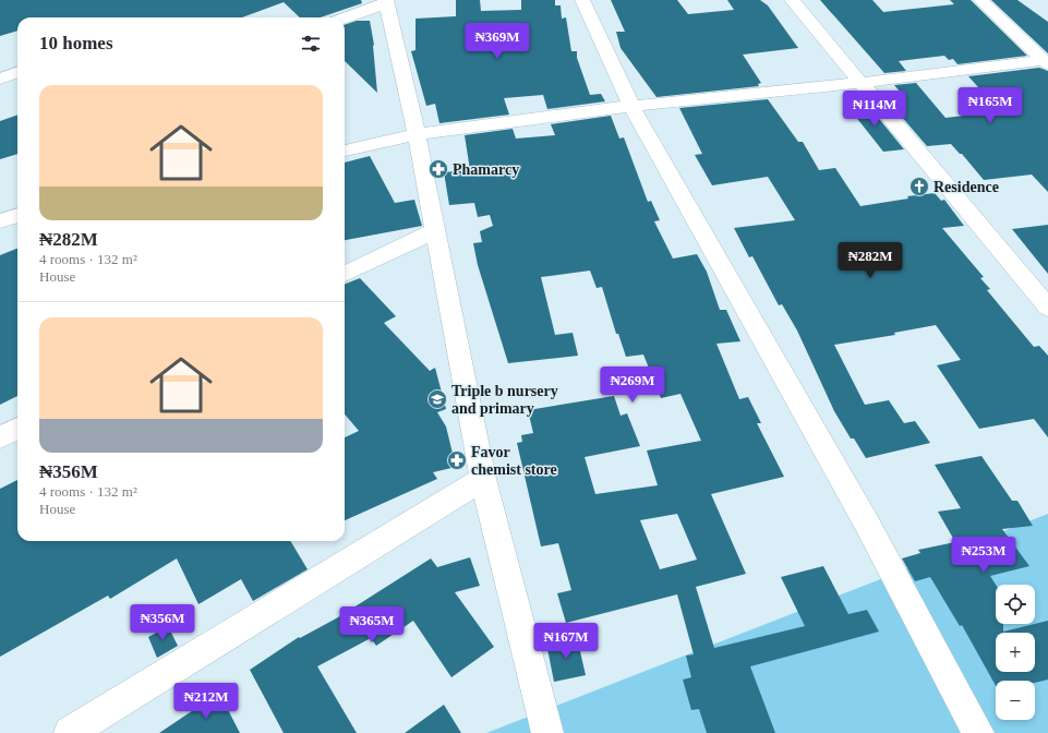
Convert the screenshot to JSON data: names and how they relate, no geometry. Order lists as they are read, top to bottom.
{
  "places": {
    "pharmacy": ["Phamarcy", "Favor chemist store"],
    "church": ["Residence"],
    "school or university": ["Triple b nursery and primary"]
  },
  "page": {
    "heading": "10 homes",
    "price": [
      "₦369M",
      "₦165M",
      "₦114M",
      "₦282M",
      "₦269M",
      "₦253M",
      "₦356M",
      "₦365M",
      "₦167M",
      "₦212M"
    ],
    "list": [
      {
        "name": "₦282M",
        "note": "4 rooms · 132 m² · House"
      },
      {
        "name": "₦356M",
        "note": "4 rooms · 132 m² · House"
      }
    ],
    "map_buttons": ["+", "−"]
  }
}
